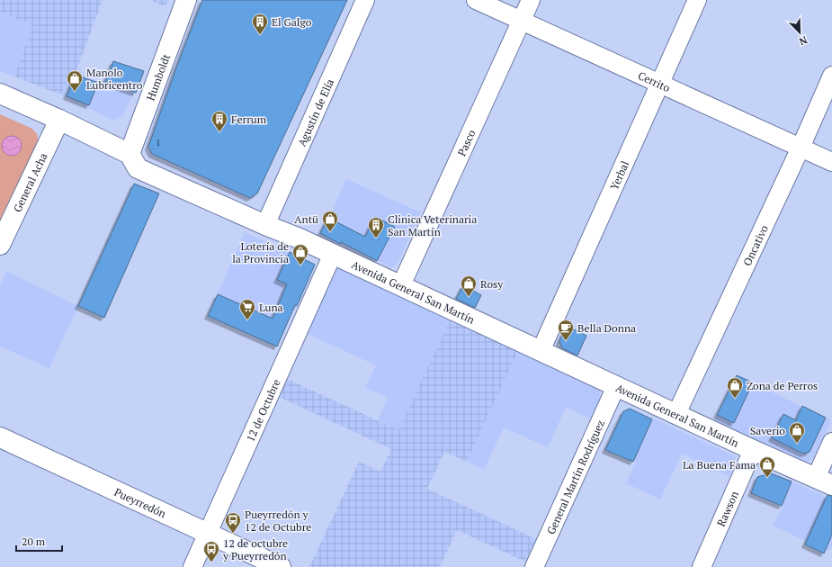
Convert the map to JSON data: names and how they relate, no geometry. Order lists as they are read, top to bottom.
{
  "streets": {
    "street": [
      "Humboldt",
      "Cerrito",
      "Agustín de Elía",
      "Pasco",
      "Yerbal",
      "General Acha",
      "Oncativo",
      "Avenida General San Martín",
      "12 de Octubre",
      "General Martín Rodríguez",
      "Pueyrredón",
      "Rawson"
    ]
  },
  "crossings": [
    ["Humboldt", "Avenida General San Martín"],
    ["Cerrito", "Pasco"],
    ["Cerrito", "Yerbal"],
    ["Cerrito", "Oncativo"],
    ["Agustín de Elía", "Avenida General San Martín"],
    ["Pasco", "Avenida General San Martín"],
    ["Yerbal", "Avenida General San Martín"],
    ["Oncativo", "Avenida General San Martín"],
    ["Avenida General San Martín", "12 de Octubre"],
    ["Avenida General San Martín", "General Martín Rodríguez"],
    ["Avenida General San Martín", "Rawson"],
    ["12 de Octubre", "Pueyrredón"]
  ],
  "places": {
    "building": ["El Galgo", "Ferrum", "Clinica Veterinaria San Martín"],
    "shop": [
      "Manolo Lubricentro",
      "Antü",
      "Lotería de la Provincia",
      "Rosy",
      "Zona de Perros",
      "Saverio",
      "La Buena Fama"
    ],
    "supermarket": ["Luna"],
    "cafe": ["Bella Donna"],
    "bus stop": ["Pueyrredón y 12 de Octubre", "12 de octubre y Pueyrredón"]
  },
  "house_numbers": ["1"],
  "scale_bar": "20 m",
  "north": "bottom right"
}
